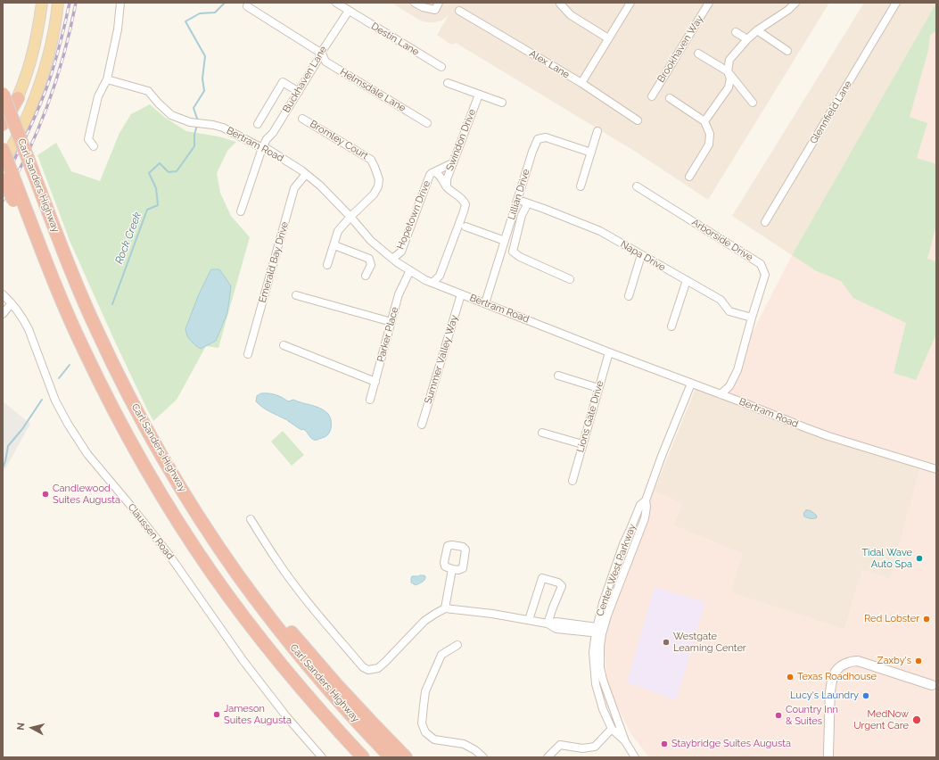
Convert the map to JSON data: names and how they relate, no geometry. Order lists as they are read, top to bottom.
{
  "streets": {
    "highway": ["Carl Sanders Highway"],
    "street": [
      "Destin Lane",
      "Brookhaven Way",
      "Alex Lane",
      "Buckhaven Lane",
      "Helmsdale Lane",
      "Glennfield Lane",
      "Bromley Court",
      "Swindon Drive",
      "Bertram Road",
      "Lillian Drive",
      "Hopetown Drive",
      "Arborside Drive",
      "Napa Drive",
      "Emerald Bay Drive",
      "Parker Place",
      "Summer Valley Way",
      "Lions Gate Drive",
      "Claussen Road",
      "Center West Parkway"
    ]
  },
  "crossings": [
    ["Destin Lane", "Buckhaven Lane"],
    ["Buckhaven Lane", "Helmsdale Lane"],
    ["Buckhaven Lane", "Bertram Road"],
    ["Bromley Court", "Bertram Road"],
    ["Bertram Road", "Lillian Drive"],
    ["Bertram Road", "Hopetown Drive"],
    ["Bertram Road", "Arborside Drive"],
    ["Bertram Road", "Emerald Bay Drive"],
    ["Bertram Road", "Parker Place"],
    ["Bertram Road", "Summer Valley Way"],
    ["Bertram Road", "Lions Gate Drive"],
    ["Bertram Road", "Center West Parkway"],
    ["Arborside Drive", "Napa Drive"]
  ],
  "water": ["Rock Creek"],
  "places": [
    "Candlewood Suites Augusta",
    "Tidal Wave Auto Spa",
    "Red Lobster",
    "Westgate Learning Center",
    "Zaxby's",
    "Texas Roadhouse",
    "Lucy's Laundry",
    "Jameson Suites Augusta",
    "Country Inn & Suites",
    "MedNow Urgent Care",
    "Staybridge Suites Augusta"
  ],
  "north": "left"
}
